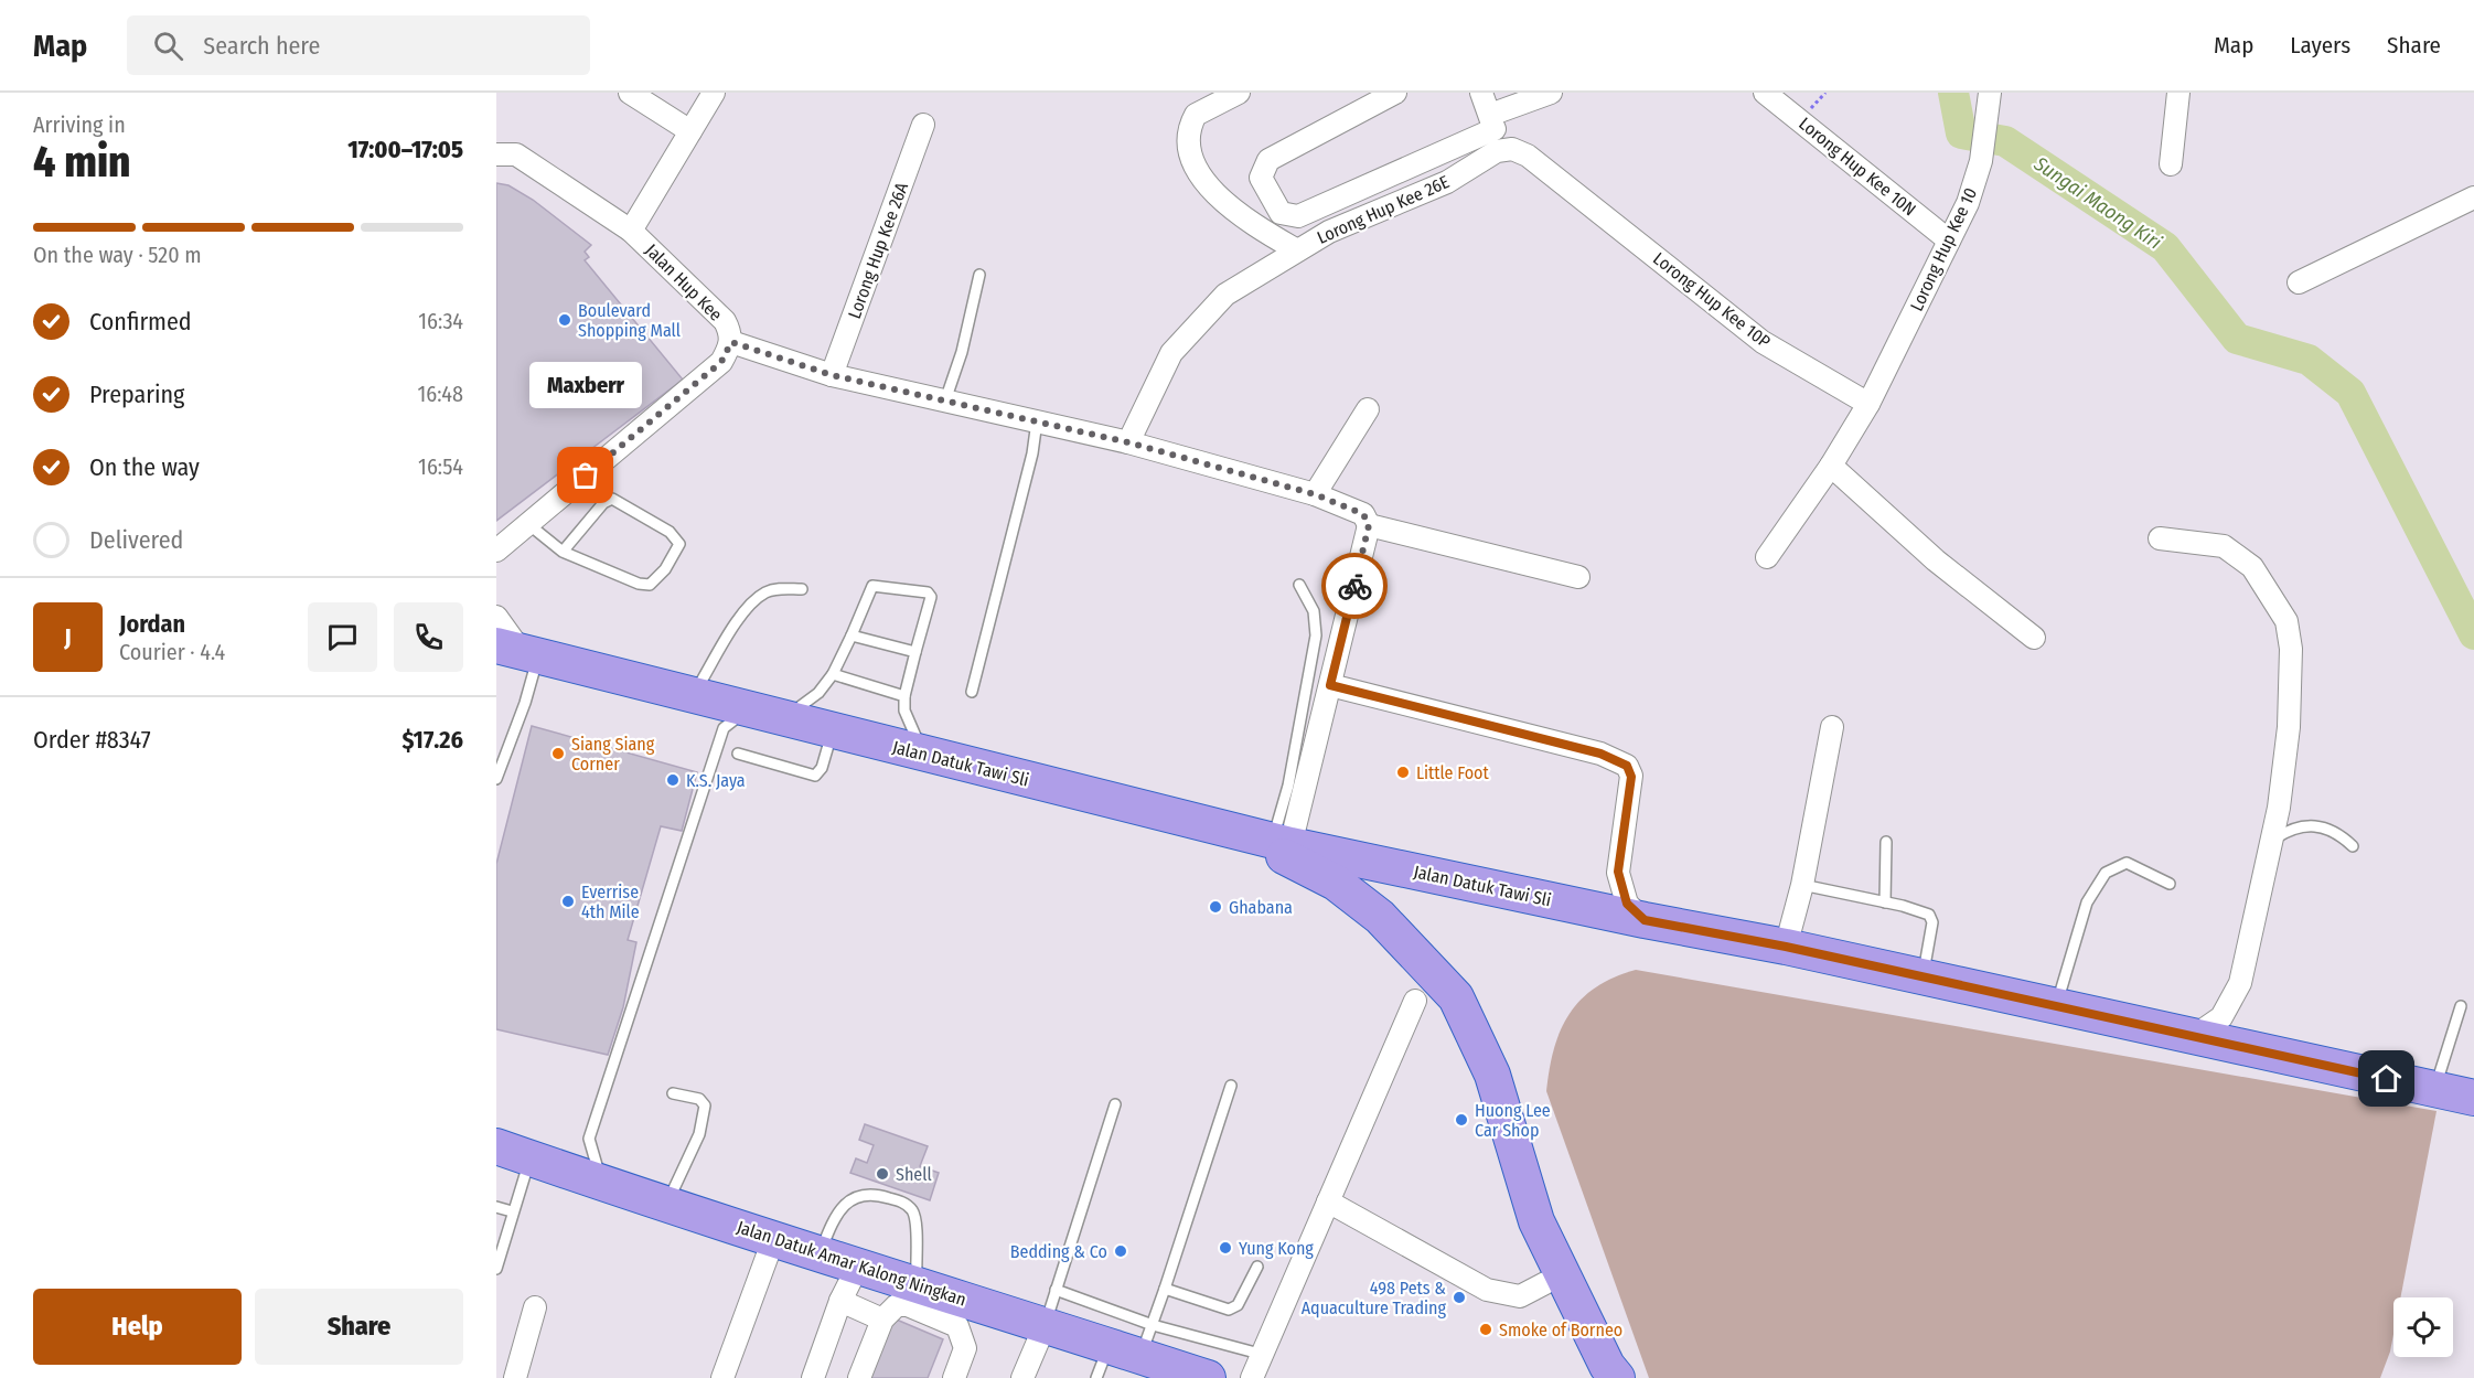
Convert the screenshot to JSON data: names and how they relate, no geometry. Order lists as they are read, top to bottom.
{
  "streets": {
    "highway": ["Jalan Datuk Tawi Sli", "Jalan Datuk Amar Kalong Ningkan"],
    "street": [
      "Lorong Hup Kee 10N",
      "Lorong Hup Kee 26E",
      "Lorong Hup Kee 10",
      "Lorong Hup Kee 26A",
      "Jalan Hup Kee",
      "Lorong Hup Kee 10P"
    ]
  },
  "crossings": [
    ["Lorong Hup Kee 10N", "Lorong Hup Kee 10"],
    ["Lorong Hup Kee 26E", "Lorong Hup Kee 10P"],
    ["Lorong Hup Kee 10", "Lorong Hup Kee 10P"]
  ],
  "water": ["Sungai Maong Kiri"],
  "places": [
    "Boulevard Shopping Mall",
    "Maxberr",
    "Siang Siang Corner",
    "Little Foot",
    "K.S. Jaya",
    "Everrise 4th Mile",
    "Ghabana",
    "Huong Lee Car Shop",
    "Shell",
    "Yung Kong",
    "Bedding & Co",
    "498 Pets & Aquaculture Trading",
    "Smoke of Borneo"
  ],
  "page": {
    "header": "Map",
    "search": "Search here",
    "nav": ["Map", "Layers", "Share"],
    "heading": ["4 min", "Arriving in", "17:00–17:05"],
    "panel": [
      "Jordan",
      "Courier · 4.4",
      "Order #8347",
      "$17.26"
    ],
    "bar": "On the way · 520 m",
    "list": [
      ["Confirmed", "16:34"],
      ["Preparing", "16:48"],
      ["On the way", "16:54"],
      "Delivered"
    ],
    "bubble": "Maxberr",
    "round": "J",
    "buttons": ["Help", "Share"]
  }
}
